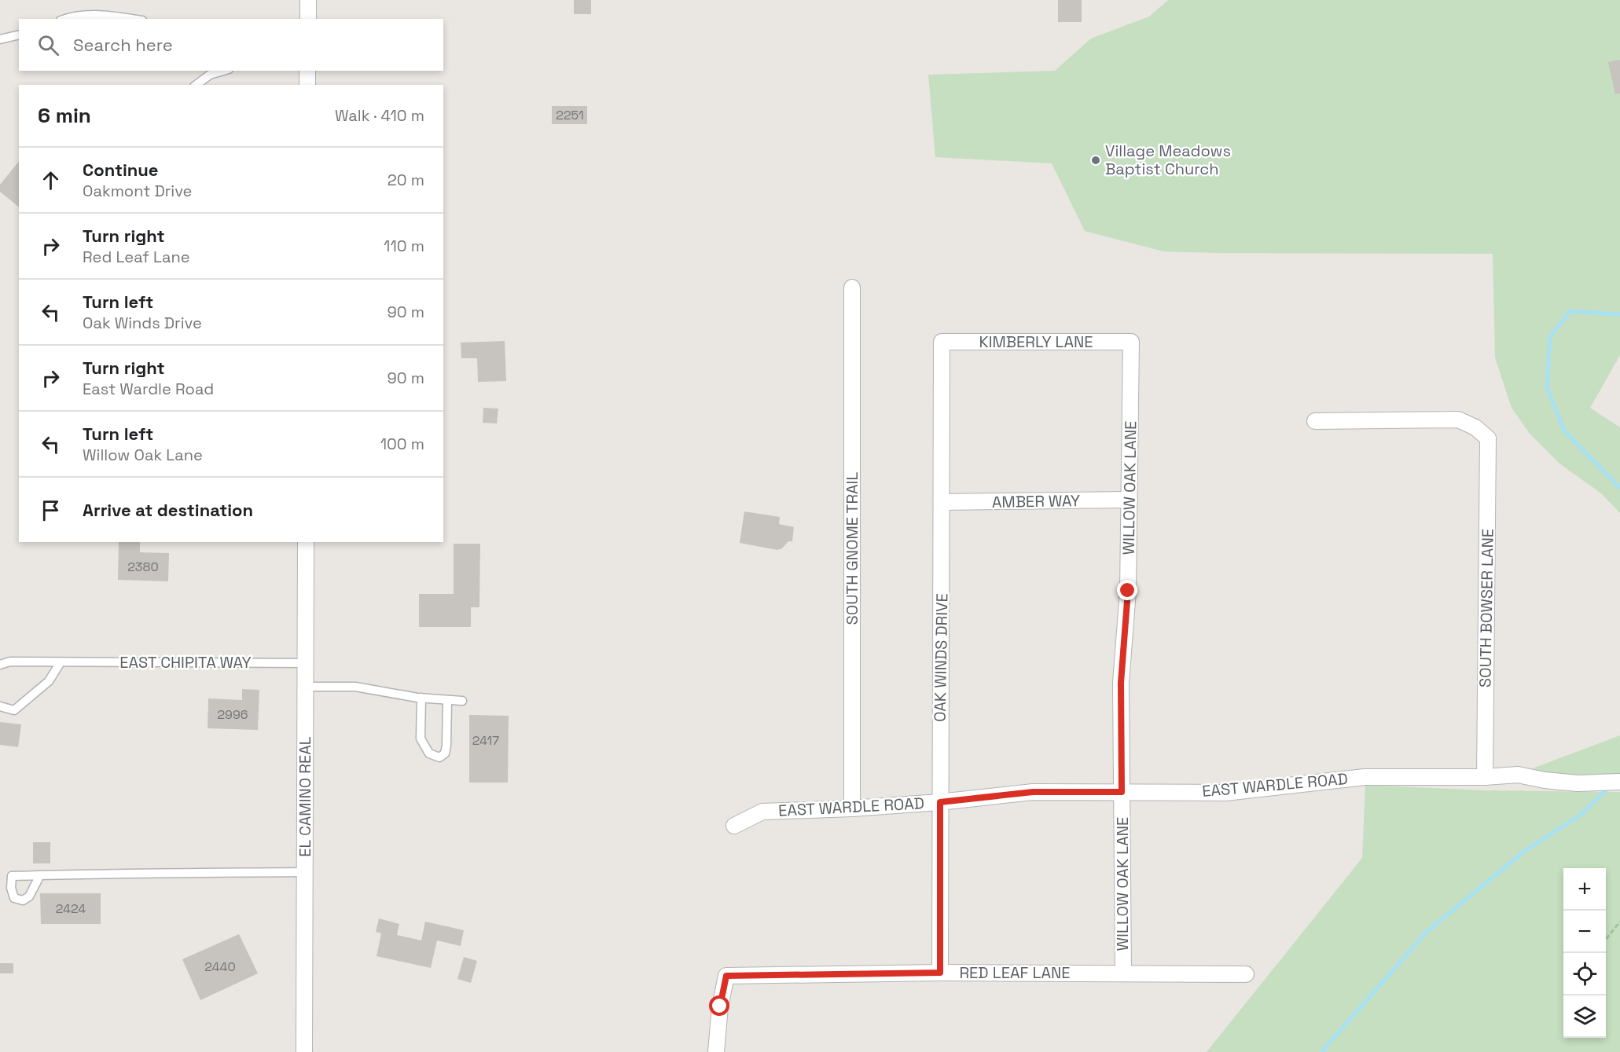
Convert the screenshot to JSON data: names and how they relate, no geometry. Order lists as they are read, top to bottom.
{
  "streets": {
    "street": [
      "KIMBERLY LANE",
      "WILLOW OAK LANE",
      "AMBER WAY",
      "SOUTH GNOME TRAIL",
      "SOUTH BOWSER LANE",
      "OAK WINDS DRIVE",
      "EAST WARDLE ROAD",
      "EL CAMINO REAL",
      "RED LEAF LANE"
    ],
    "lane": ["EAST CHIPITA WAY"]
  },
  "crossings": [
    ["KIMBERLY LANE", "WILLOW OAK LANE"],
    ["KIMBERLY LANE", "OAK WINDS DRIVE"],
    ["WILLOW OAK LANE", "AMBER WAY"],
    ["WILLOW OAK LANE", "EAST WARDLE ROAD"],
    ["WILLOW OAK LANE", "RED LEAF LANE"],
    ["AMBER WAY", "OAK WINDS DRIVE"],
    ["SOUTH GNOME TRAIL", "EAST WARDLE ROAD"],
    ["SOUTH BOWSER LANE", "EAST WARDLE ROAD"],
    ["OAK WINDS DRIVE", "EAST WARDLE ROAD"],
    ["OAK WINDS DRIVE", "RED LEAF LANE"],
    ["EAST CHIPITA WAY", "EL CAMINO REAL"]
  ],
  "places": ["Village Meadows Baptist Church"],
  "house_numbers": [
    "2251",
    "2380",
    "2996",
    "2417",
    "2424",
    "2440"
  ],
  "page": {
    "search": "Search here",
    "heading": ["6 min", "Walk · 410 m"],
    "list": [
      ["Continue", "Oakmont Drive", "20 m"],
      ["Turn right", "Red Leaf Lane", "110 m"],
      ["Turn left", "Oak Winds Drive", "90 m"],
      ["Turn right", "East Wardle Road", "90 m"],
      ["Turn left", "Willow Oak Lane", "100 m"],
      "Arrive at destination"
    ],
    "map_buttons": ["+", "−"]
  }
}
